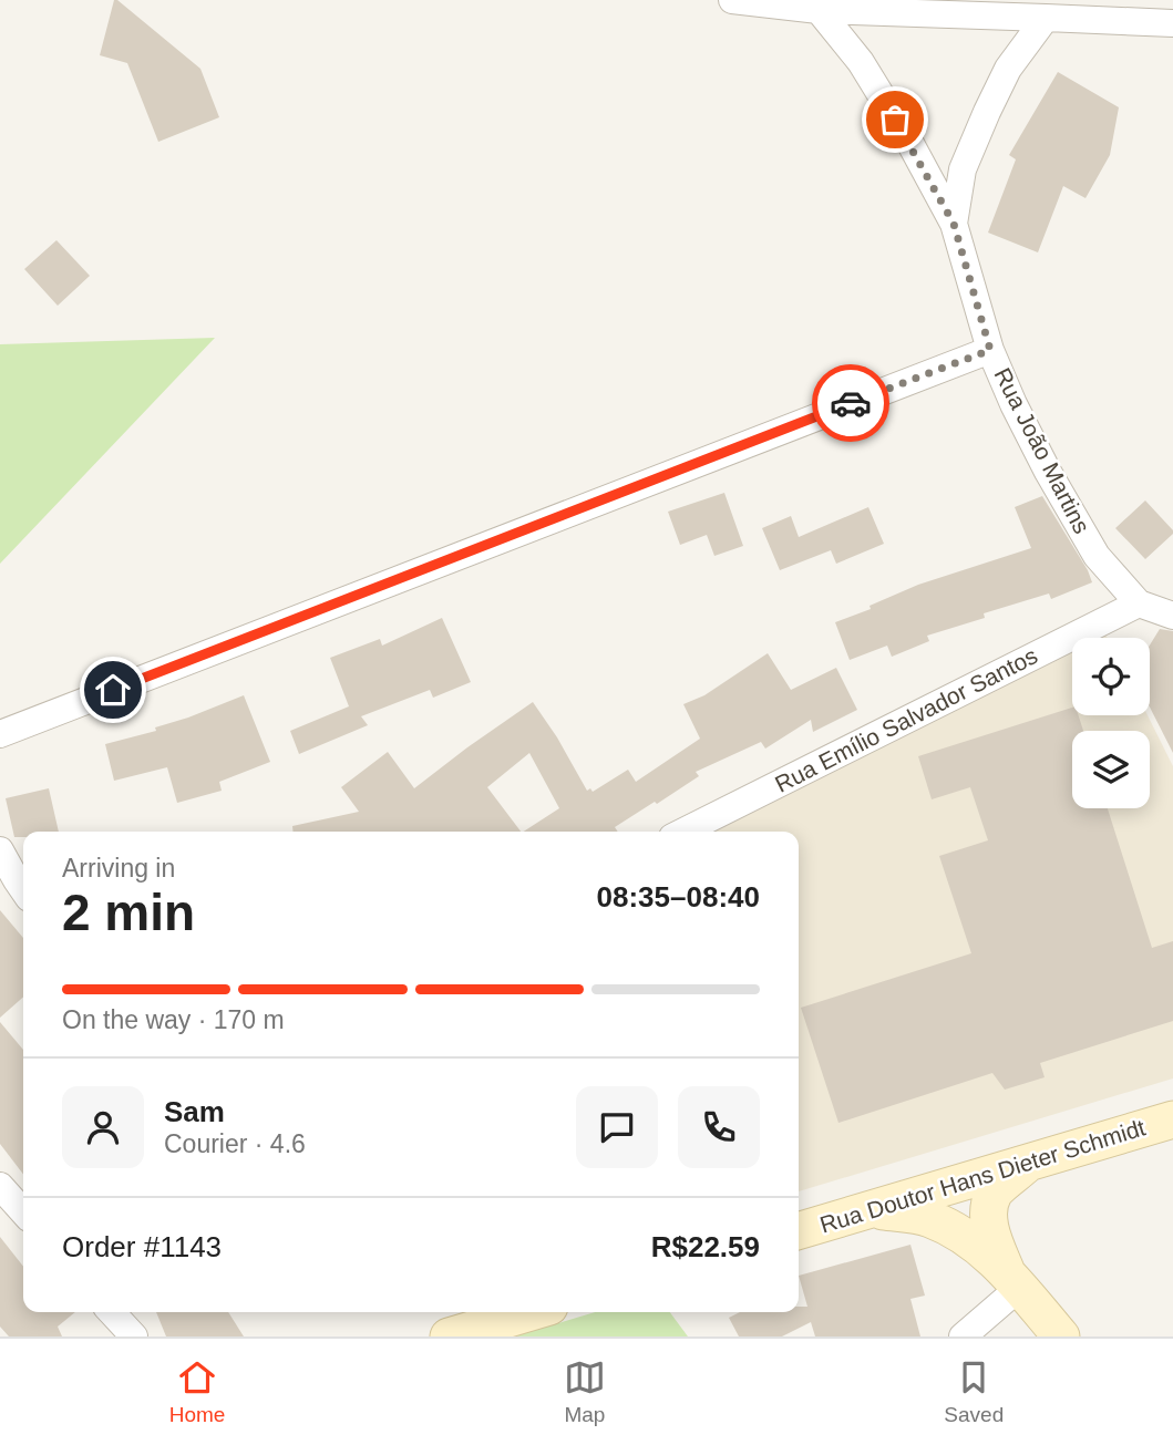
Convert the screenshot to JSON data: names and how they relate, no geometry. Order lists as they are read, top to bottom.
{
  "streets": {
    "street": ["Rua João Martins", "Rua Emílio Salvador Santos", "Rua Doutor Hans Dieter Schmidt"]
  },
  "crossings": [
    ["Rua João Martins", "Rua Emílio Salvador Santos"]
  ],
  "page": {
    "heading": ["2 min", "Arriving in", "08:35–08:40"],
    "panel": [
      "Sam",
      "Courier · 4.6",
      "Order #1143",
      "R$22.59"
    ],
    "bar": "On the way · 170 m",
    "tabs": ["Home", "Map", "Saved"]
  }
}
